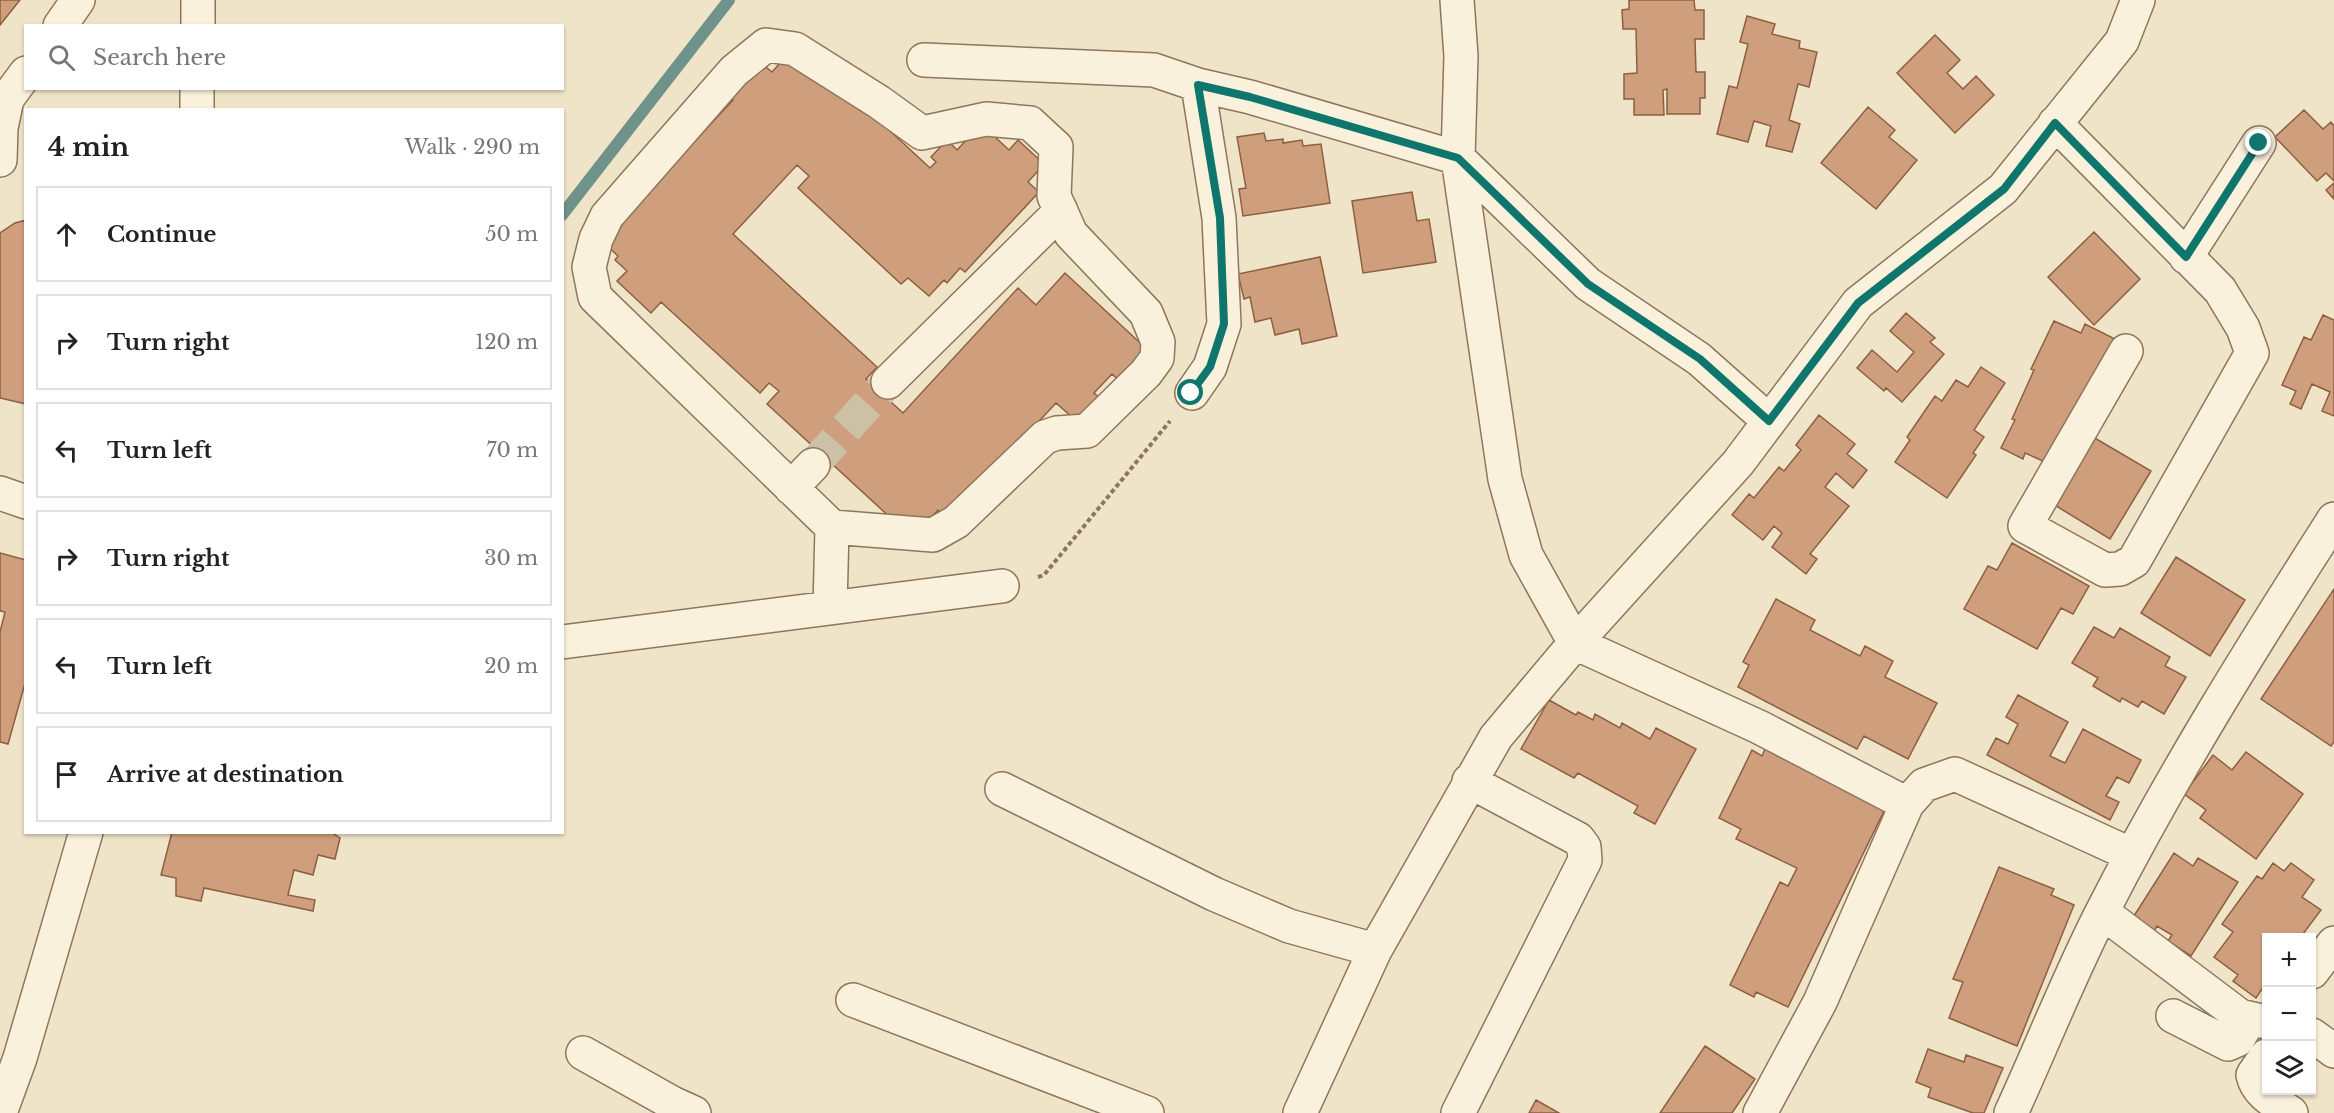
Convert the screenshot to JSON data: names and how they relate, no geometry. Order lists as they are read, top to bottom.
{
  "page": {
    "search": "Search here",
    "heading": ["4 min", "Walk · 290 m"],
    "list": [
      ["Continue", "50 m"],
      ["Turn right", "120 m"],
      ["Turn left", "70 m"],
      ["Turn right", "30 m"],
      ["Turn left", "20 m"],
      "Arrive at destination"
    ],
    "map_buttons": ["+", "−"]
  }
}
